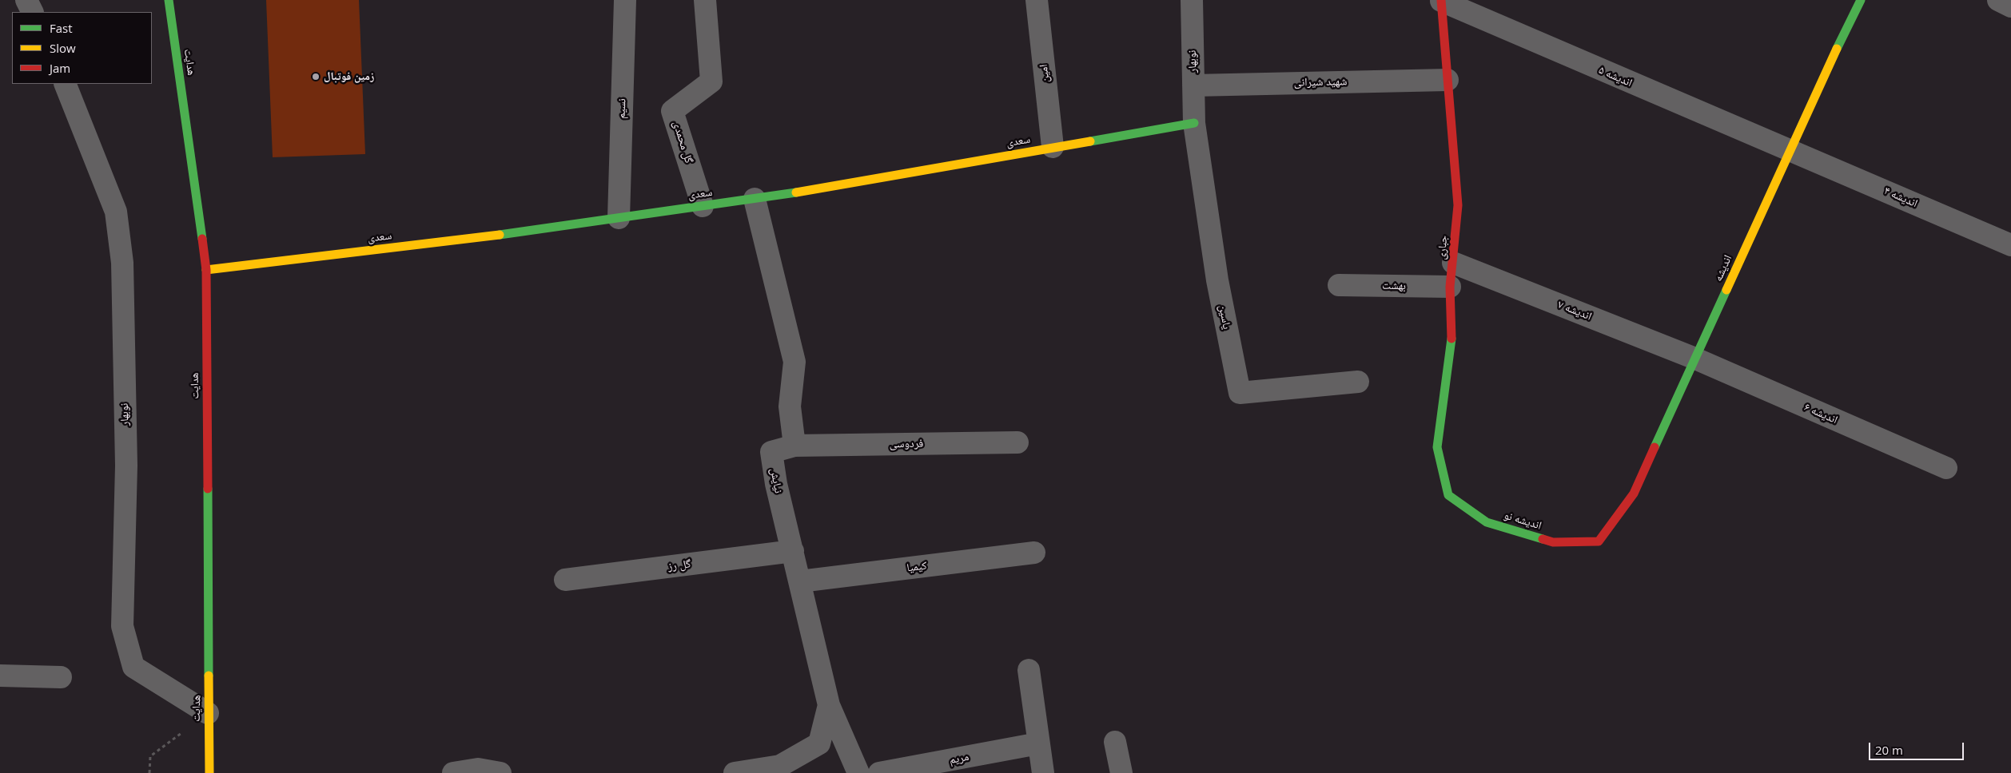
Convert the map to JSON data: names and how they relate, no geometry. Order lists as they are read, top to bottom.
{
  "streets": {
    "street": [
      "نوبهار",
      "هدایت",
      "امین",
      "اندیشه ۵",
      "شهید شیرانی",
      "نسیم",
      "سعدی",
      "گل محمدی",
      "اندیشه ۴",
      "جباری",
      "اندیشه",
      "بهشت",
      "اندیشه ۷",
      "یاسین",
      "اندیشه ۶",
      "فردوسی",
      "نیایش",
      "اندیشه نو",
      "گل رز",
      "کیمیا",
      "مریم"
    ]
  },
  "crossings": [
    ["نوبهار", "هدایت"],
    ["نوبهار", "شهید شیرانی"],
    ["نوبهار", "سعدی"],
    ["نوبهار", "یاسین"],
    ["هدایت", "سعدی"],
    ["امین", "سعدی"],
    ["اندیشه ۵", "اندیشه ۴"],
    ["اندیشه ۵", "جباری"],
    ["اندیشه ۵", "اندیشه"],
    ["شهید شیرانی", "جباری"],
    ["نسیم", "سعدی"],
    ["سعدی", "گل محمدی"],
    ["سعدی", "یاسین"],
    ["اندیشه ۴", "اندیشه"],
    ["جباری", "بهشت"],
    ["جباری", "اندیشه ۷"],
    ["جباری", "اندیشه نو"],
    ["اندیشه", "اندیشه ۷"],
    ["اندیشه", "اندیشه ۶"],
    ["اندیشه", "اندیشه نو"],
    ["اندیشه ۷", "اندیشه ۶"],
    ["فردوسی", "نیایش"],
    ["نیایش", "گل رز"],
    ["نیایش", "کیمیا"]
  ],
  "places": ["زمین فوتبال"],
  "legend": ["Fast", "Slow", "Jam"],
  "scale_bar": "20 m"
}
